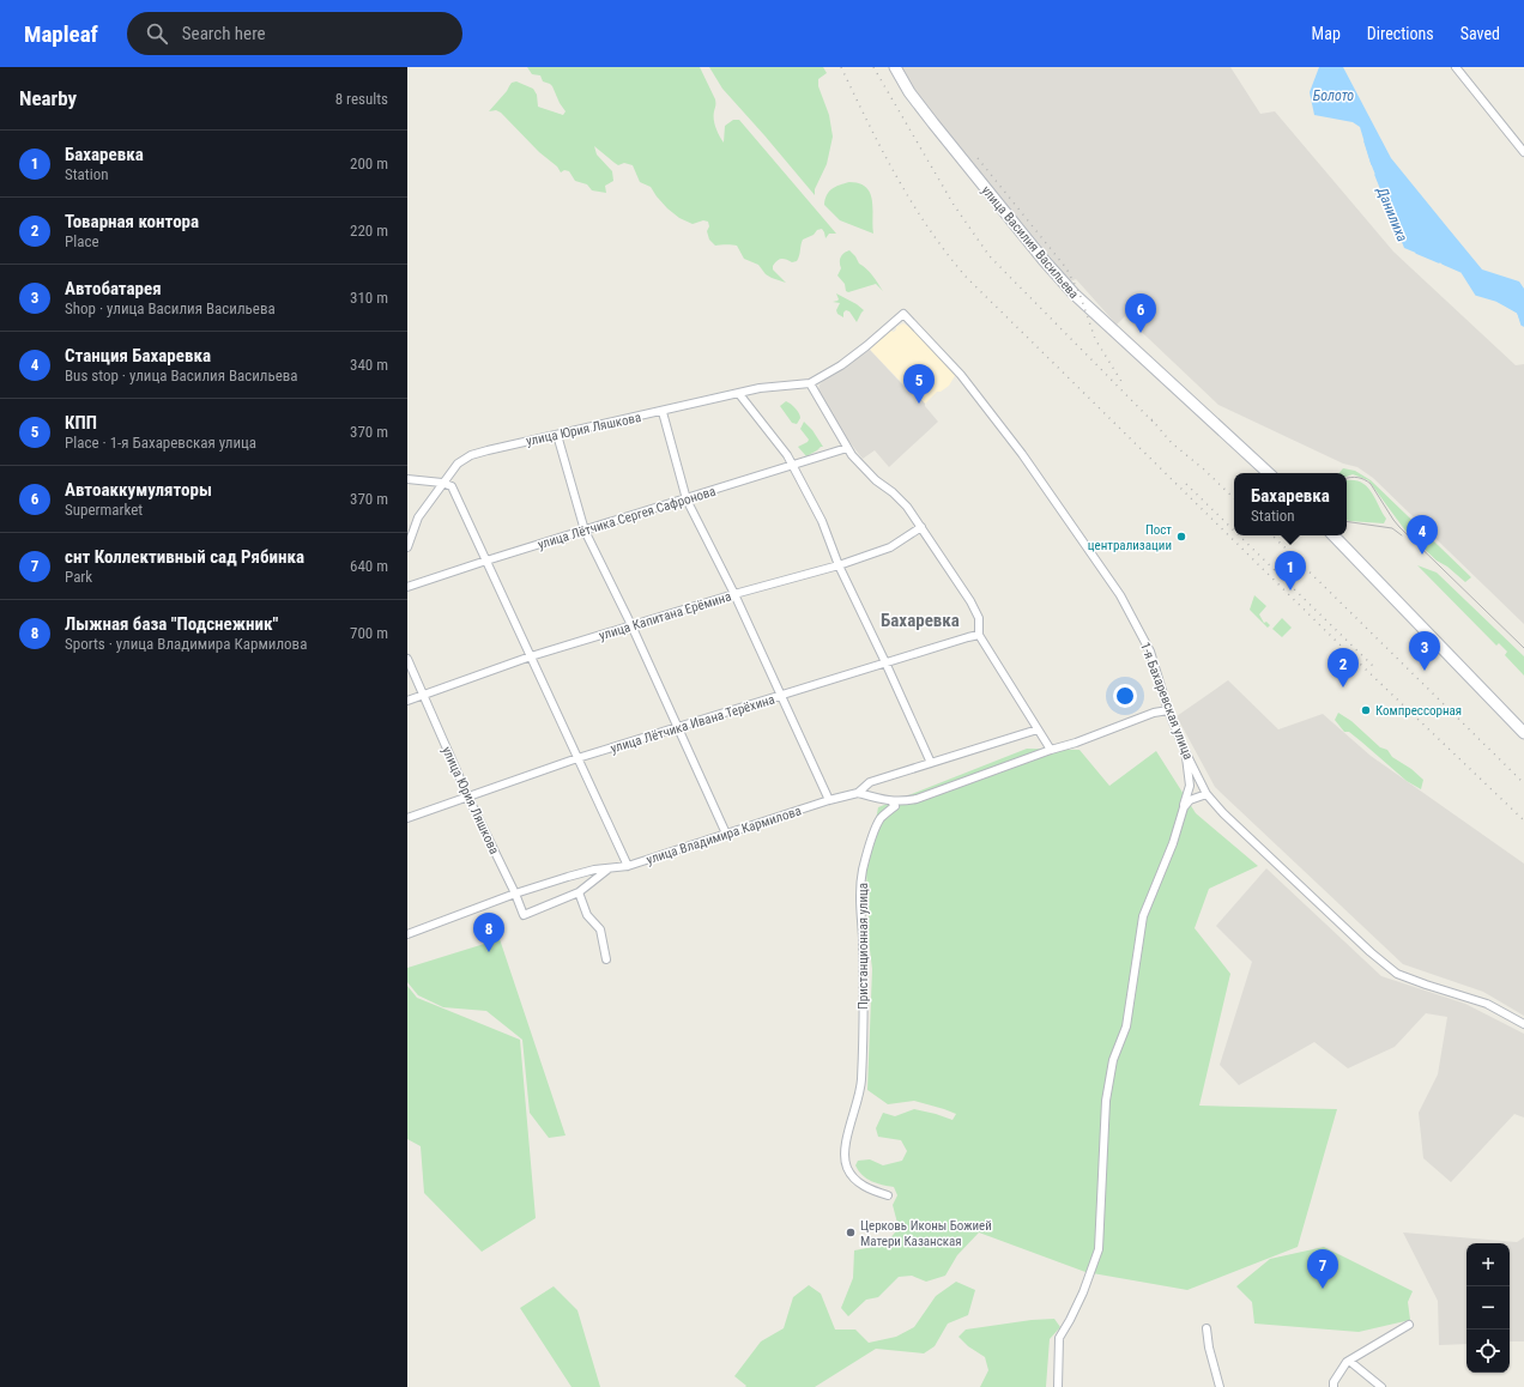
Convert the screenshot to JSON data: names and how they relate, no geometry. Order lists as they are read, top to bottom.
{
  "streets": {
    "main road": ["улица Василия Васильева"],
    "street": [
      "улица Юрия Ляшкова",
      "улица Лётчика Сергея Сафронова",
      "улица Капитана Ерёмина",
      "1-я Бахаревская улица",
      "улица Лётчика Ивана Терёхина",
      "улица Владимира Кармилова",
      "Пристанционная улица"
    ]
  },
  "crossings": [
    ["улица Юрия Ляшкова", "улица Капитана Ерёмина"],
    ["улица Юрия Ляшкова", "1-я Бахаревская улица"],
    ["улица Юрия Ляшкова", "улица Лётчика Ивана Терёхина"],
    ["улица Юрия Ляшкова", "улица Владимира Кармилова"]
  ],
  "districts": ["Бахаревка"],
  "water": ["Болото", "Данилиха"],
  "places": ["Пост централизации", "Компрессорная", "Церковь Иконы Божией Матери Казанская"],
  "page": {
    "header": "Mapleaf",
    "search": "Search here",
    "nav": ["Map", "Directions", "Saved"],
    "heading": ["Nearby", "8 results"],
    "list": [
      {
        "mark": "1",
        "name": "Бахаревка",
        "note": "Station",
        "value": "200 m"
      },
      {
        "mark": "2",
        "name": "Товарная контора",
        "note": "Place",
        "value": "220 m"
      },
      {
        "mark": "3",
        "name": "Автобатарея",
        "note": "Shop · улица Василия Васильева",
        "value": "310 m"
      },
      {
        "mark": "4",
        "name": "Станция Бахаревка",
        "note": "Bus stop · улица Василия Васильева",
        "value": "340 m"
      },
      {
        "mark": "5",
        "name": "КПП",
        "note": "Place · 1-я Бахаревская улица",
        "value": "370 m"
      },
      {
        "mark": "6",
        "name": "Автоаккумуляторы",
        "note": "Supermarket",
        "value": "370 m"
      },
      {
        "mark": "7",
        "name": "снт Коллективный сад Рябинка",
        "note": "Park",
        "value": "640 m"
      },
      {
        "mark": "8",
        "name": "Лыжная база \"Подснежник\"",
        "note": "Sports · улица Владимира Кармилова",
        "value": "700 m"
      }
    ],
    "pins": [
      "6",
      "5",
      "4",
      "1",
      "3",
      "2",
      "8",
      "7"
    ],
    "popup": ["Бахаревка", "Station"],
    "map_buttons": ["+", "−"]
  }
}
